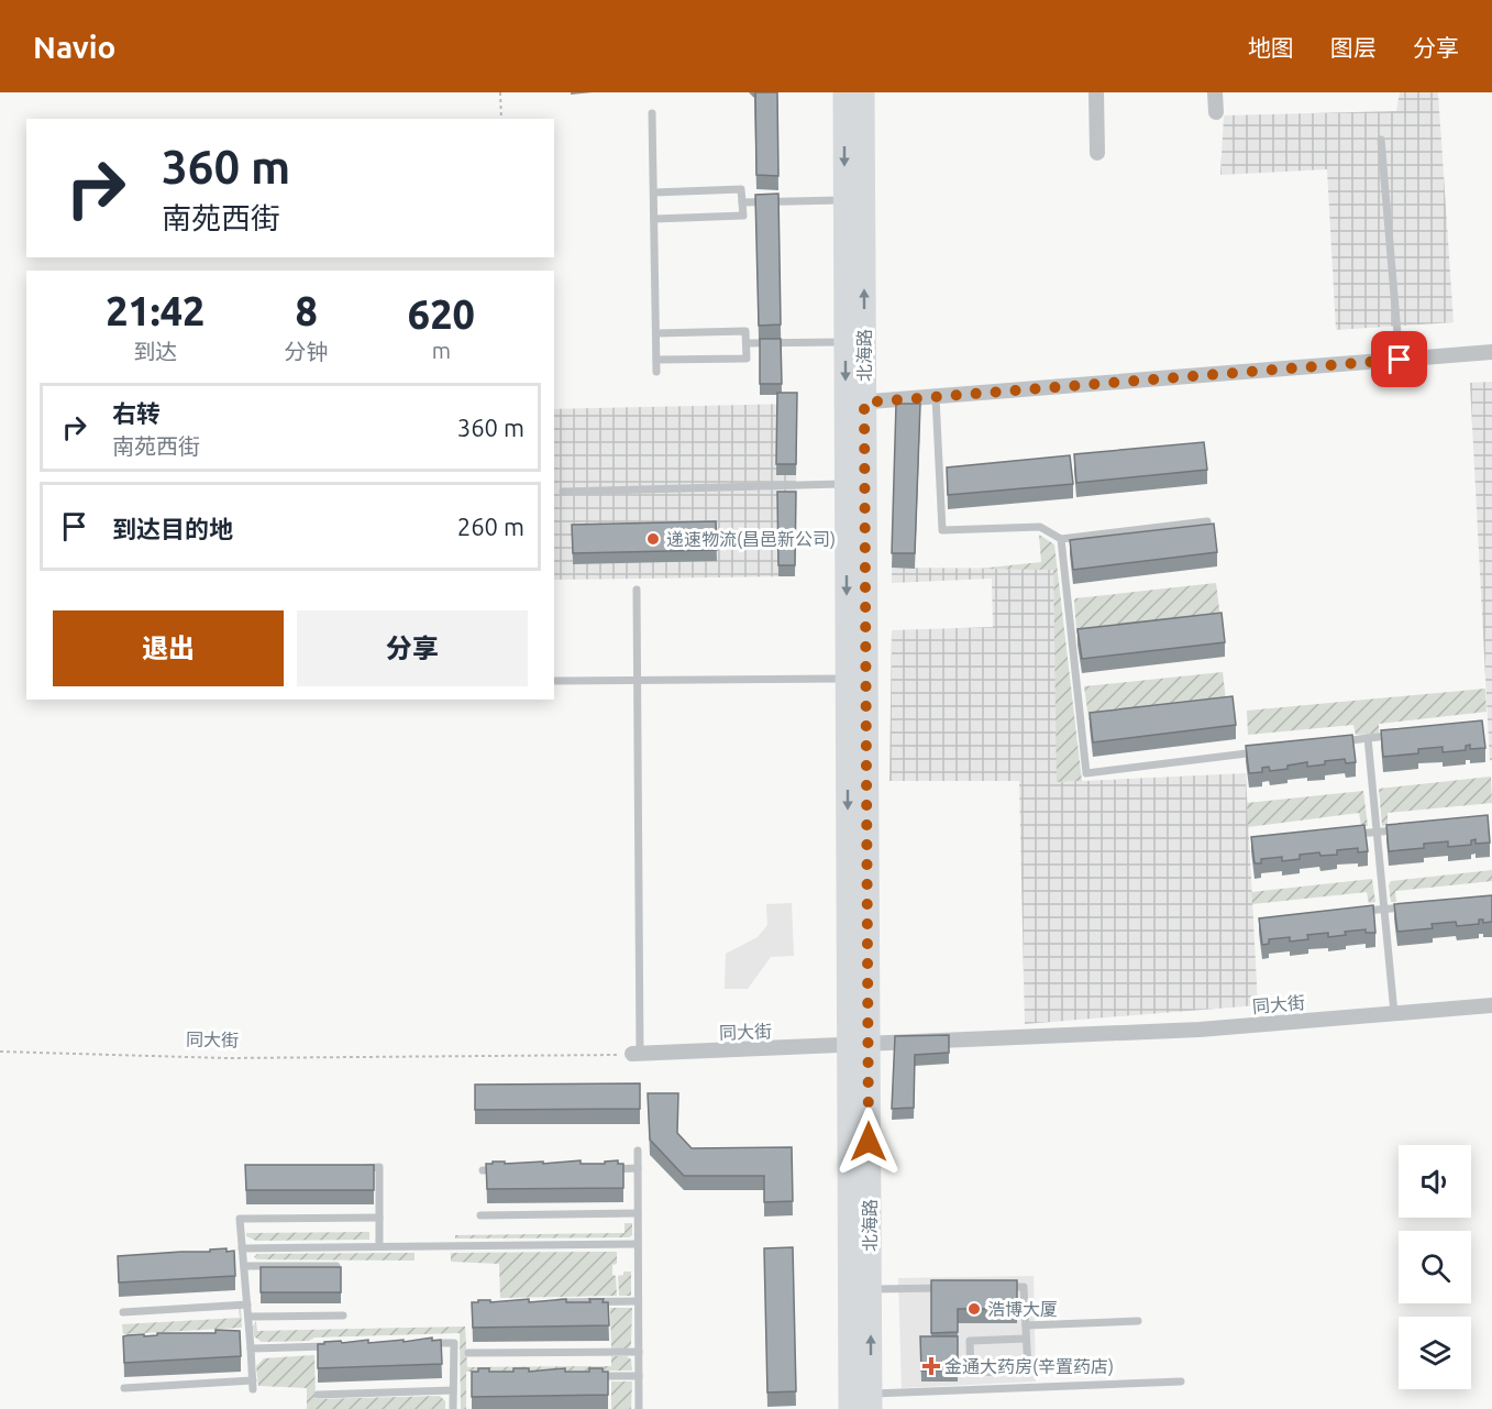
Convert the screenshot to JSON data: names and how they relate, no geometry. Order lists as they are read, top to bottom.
{
  "streets": {
    "main road": ["北海路"],
    "street": ["同大街"]
  },
  "crossings": [
    ["北海路", "同大街"]
  ],
  "places": {
    "other": ["递速物流(昌邑新公司)", "浩博大厦"],
    "health": ["金通大药房(辛置药店)"]
  },
  "page": {
    "header": "Navio",
    "nav": ["地图", "图层", "分享"],
    "turn": ["360 m", "南苑西街"],
    "eta": [
      "21:42",
      "到达",
      "8",
      "分钟",
      "620",
      "m"
    ],
    "list": [
      {
        "name": "右转",
        "note": "南苑西街",
        "value": "360 m"
      },
      {
        "name": "到达目的地",
        "value": "260 m"
      }
    ],
    "buttons": ["退出", "分享"]
  }
}
